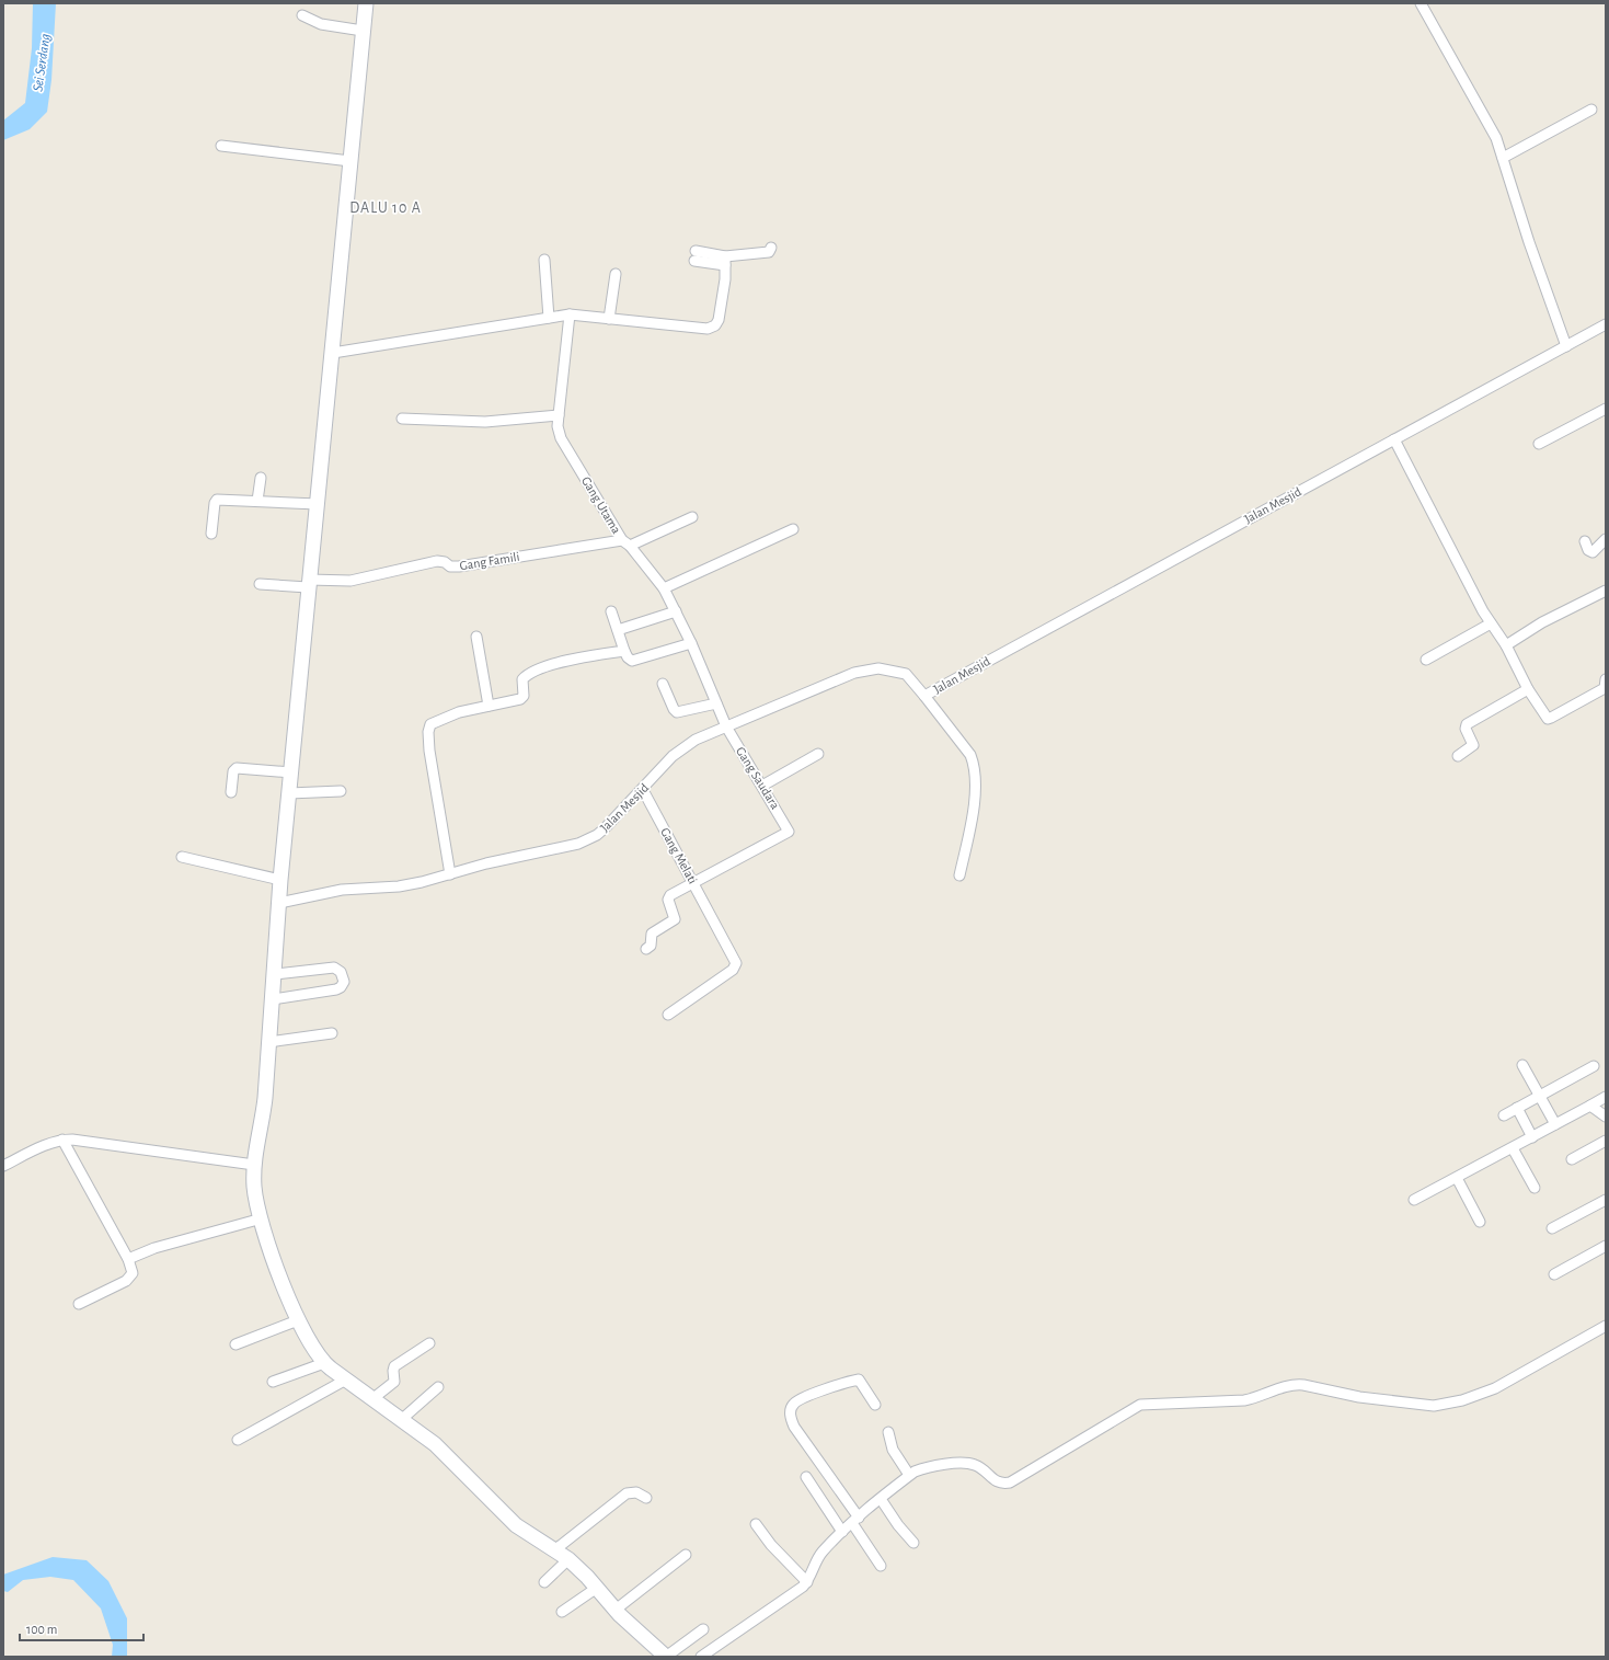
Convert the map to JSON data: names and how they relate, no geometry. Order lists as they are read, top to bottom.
{
  "streets": {
    "street": [
      "Gang Utama",
      "Jalan Mesjid",
      "Gang Famili",
      "Gang Saudara",
      "Gang Melati"
    ]
  },
  "crossings": [
    ["Gang Utama", "Jalan Mesjid"],
    ["Gang Utama", "Gang Famili"],
    ["Gang Utama", "Gang Saudara"],
    ["Jalan Mesjid", "Gang Saudara"],
    ["Jalan Mesjid", "Gang Melati"],
    ["Gang Saudara", "Gang Melati"]
  ],
  "districts": ["DALU 10 A"],
  "water": ["Sei Serdang"],
  "scale_bar": "100 m"
}
